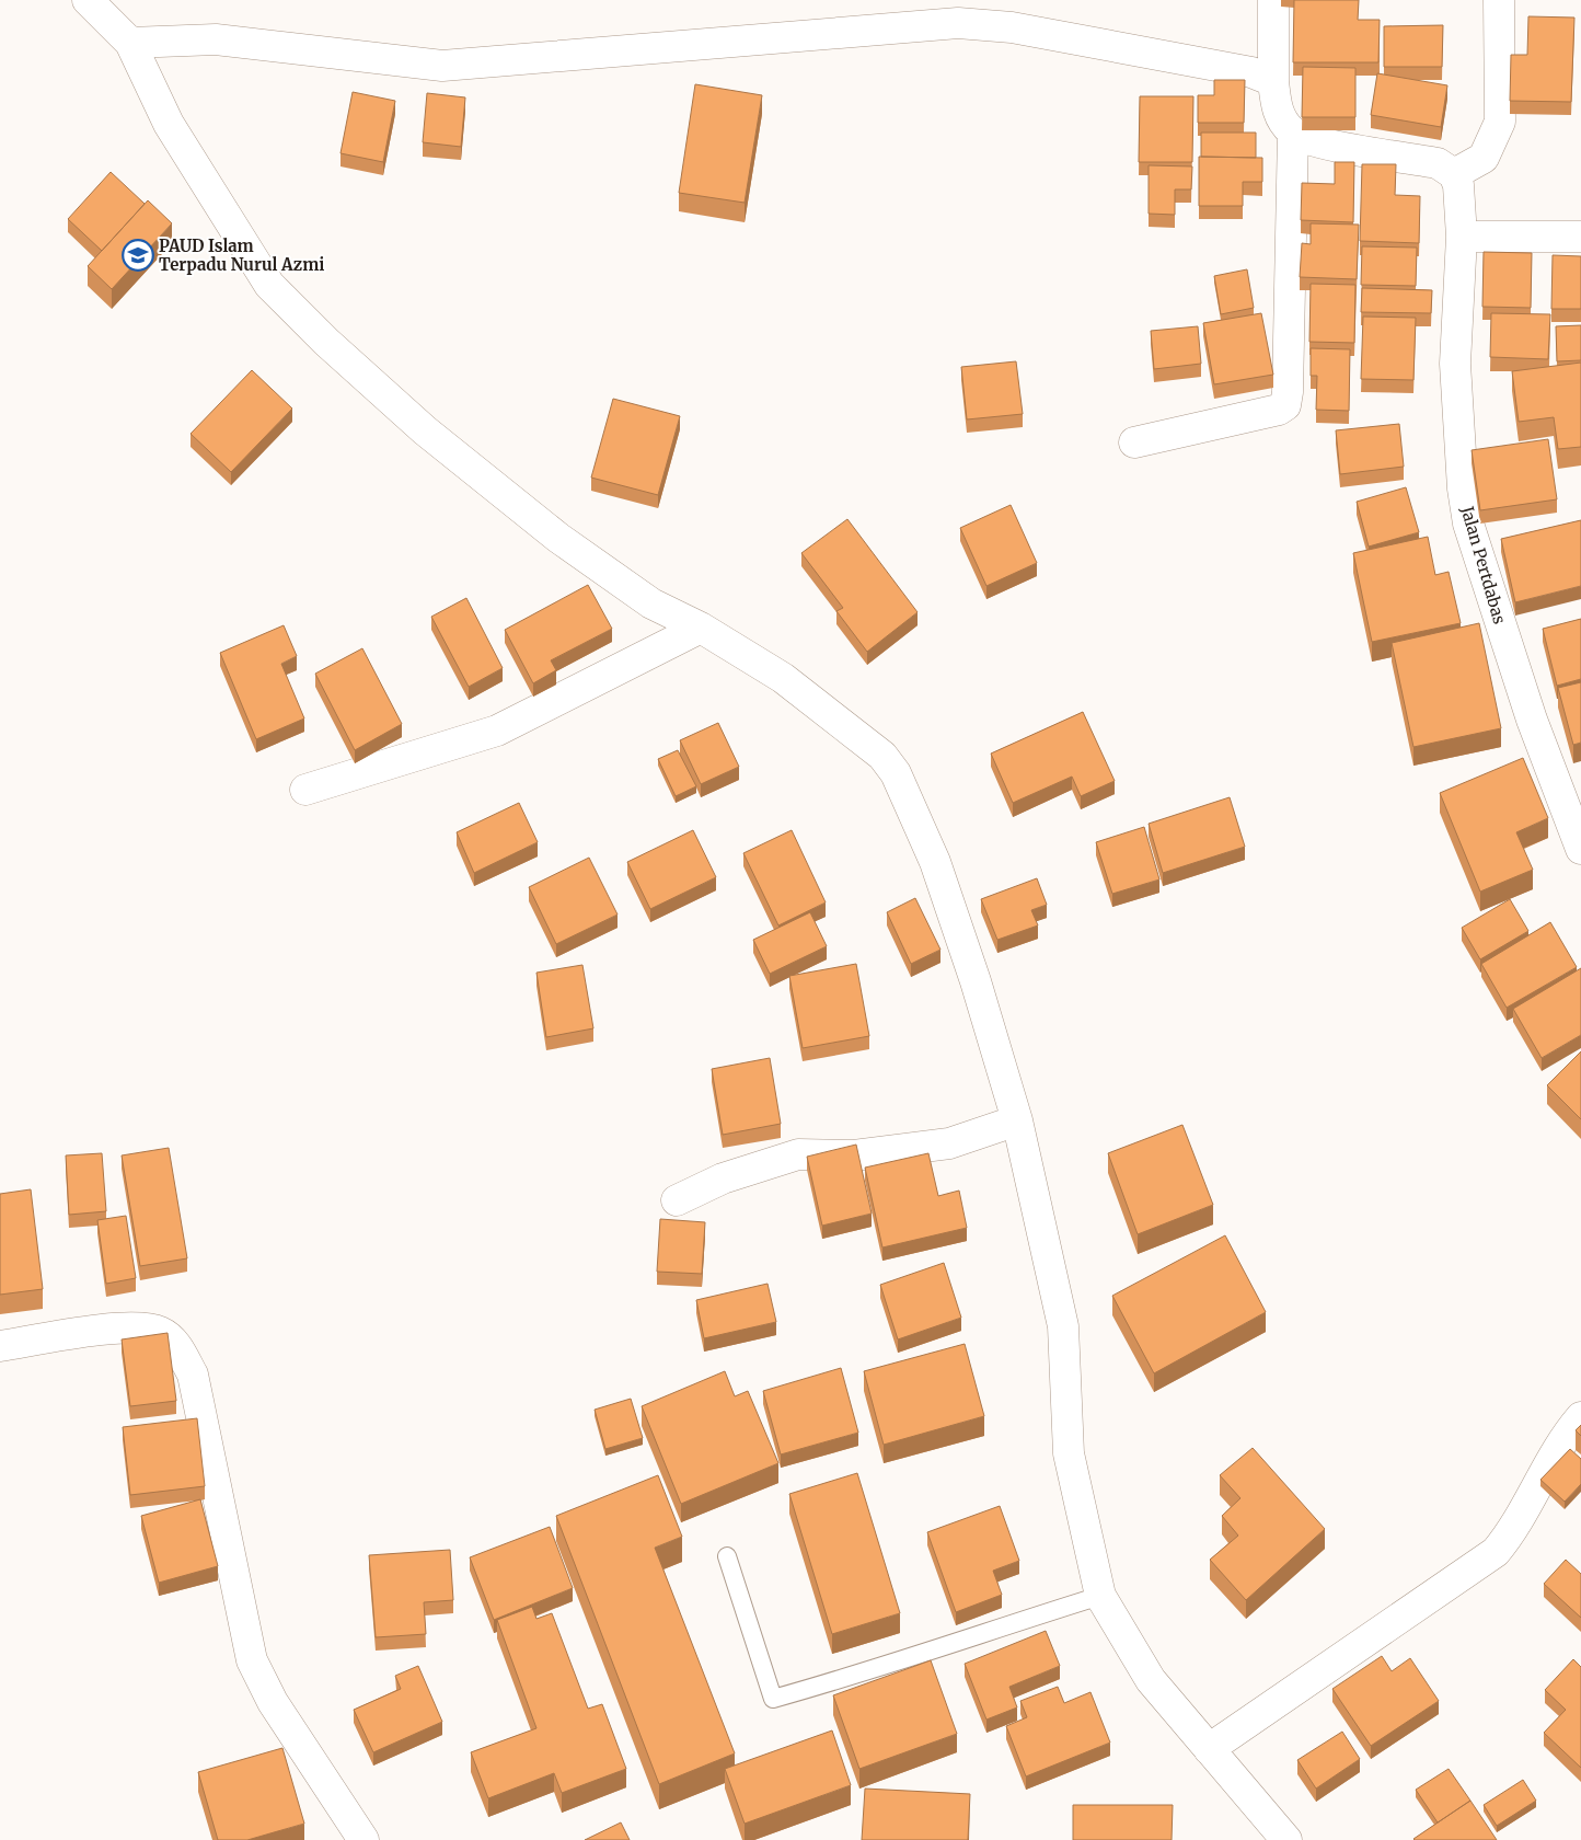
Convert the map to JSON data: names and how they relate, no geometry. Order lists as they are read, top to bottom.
{
  "streets": {
    "street": ["Jalan Pertdabas"]
  },
  "places": {
    "school or university": ["PAUD Islam Terpadu Nurul Azmi"]
  }
}
